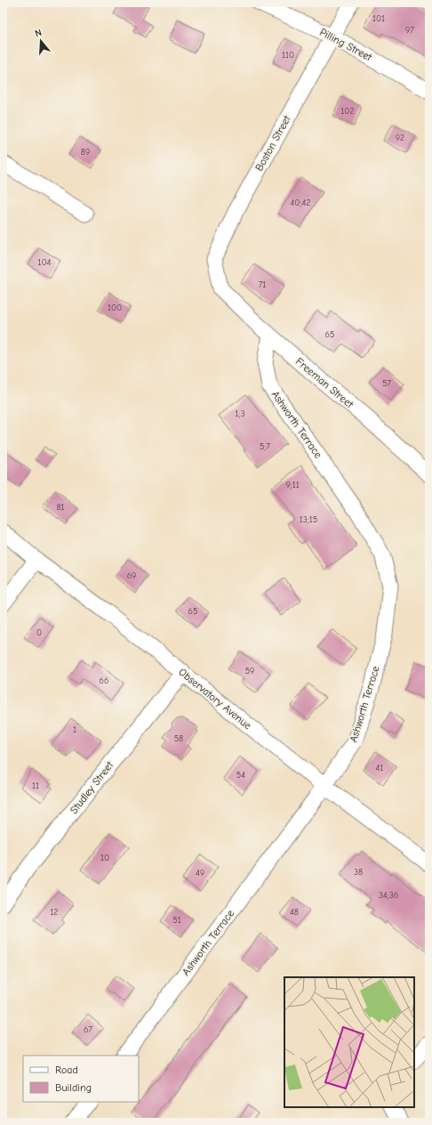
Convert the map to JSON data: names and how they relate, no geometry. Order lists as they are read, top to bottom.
{
  "streets": {
    "street": [
      "Pilling Street",
      "Boston Street",
      "Freeman Street",
      "Ashworth Terrace",
      "Observatory Avenue",
      "Studley Street"
    ]
  },
  "crossings": [
    ["Pilling Street", "Boston Street"],
    ["Boston Street", "Freeman Street"],
    ["Freeman Street", "Ashworth Terrace"],
    ["Ashworth Terrace", "Observatory Avenue"],
    ["Observatory Avenue", "Studley Street"]
  ],
  "house_numbers": [
    "101",
    "97",
    "110",
    "102",
    "92",
    "89",
    "40;42",
    "104",
    "71",
    "100",
    "65",
    "57",
    "1;3",
    "5;7",
    "9;11",
    "81",
    "13;15",
    "69",
    "65",
    "0",
    "59",
    "66",
    "1",
    "58",
    "41",
    "54",
    "11",
    "10",
    "38",
    "49",
    "34;36",
    "12",
    "48",
    "51",
    "67"
  ],
  "legend": ["Road", "Building"],
  "north": "top"
}
